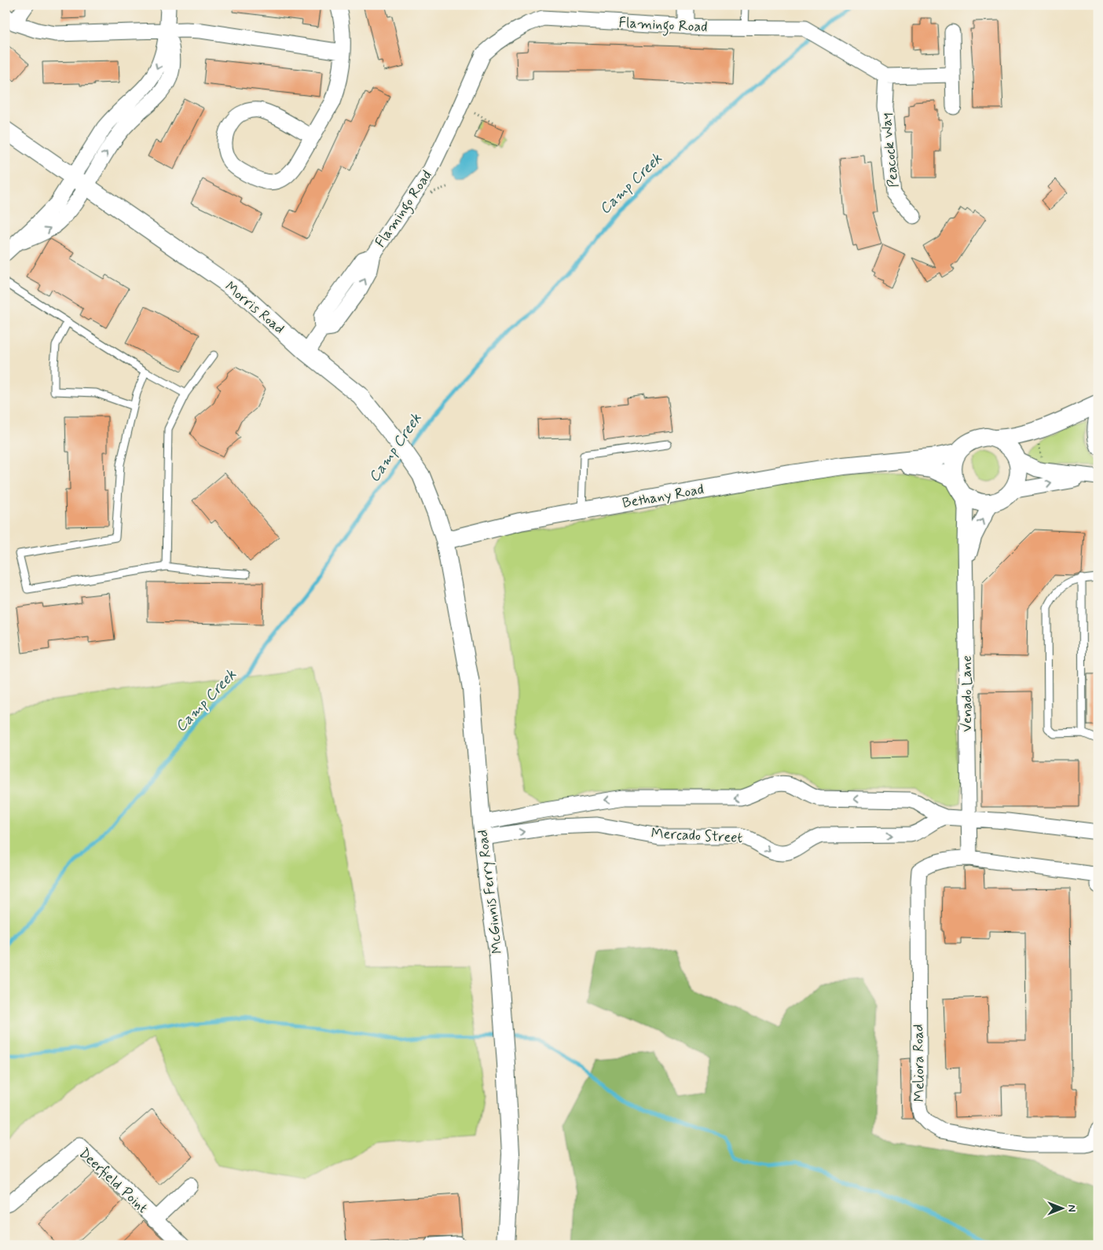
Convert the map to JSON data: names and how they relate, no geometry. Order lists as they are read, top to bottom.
{
  "streets": {
    "street": [
      "Flamingo Road",
      "Peacock Way",
      "Morris Road",
      "Bethany Road",
      "Venado Lane",
      "Mercado Street",
      "McGinnis Ferry Road",
      "Meliora Road",
      "Deerfield Point"
    ]
  },
  "crossings": [
    ["Flamingo Road", "Peacock Way"],
    ["Flamingo Road", "Morris Road"],
    ["Morris Road", "Bethany Road"],
    ["Morris Road", "McGinnis Ferry Road"],
    ["Bethany Road", "Venado Lane"],
    ["Bethany Road", "McGinnis Ferry Road"],
    ["Venado Lane", "Mercado Street"],
    ["Mercado Street", "McGinnis Ferry Road"]
  ],
  "water": ["Camp Creek"],
  "north": "right"
}
